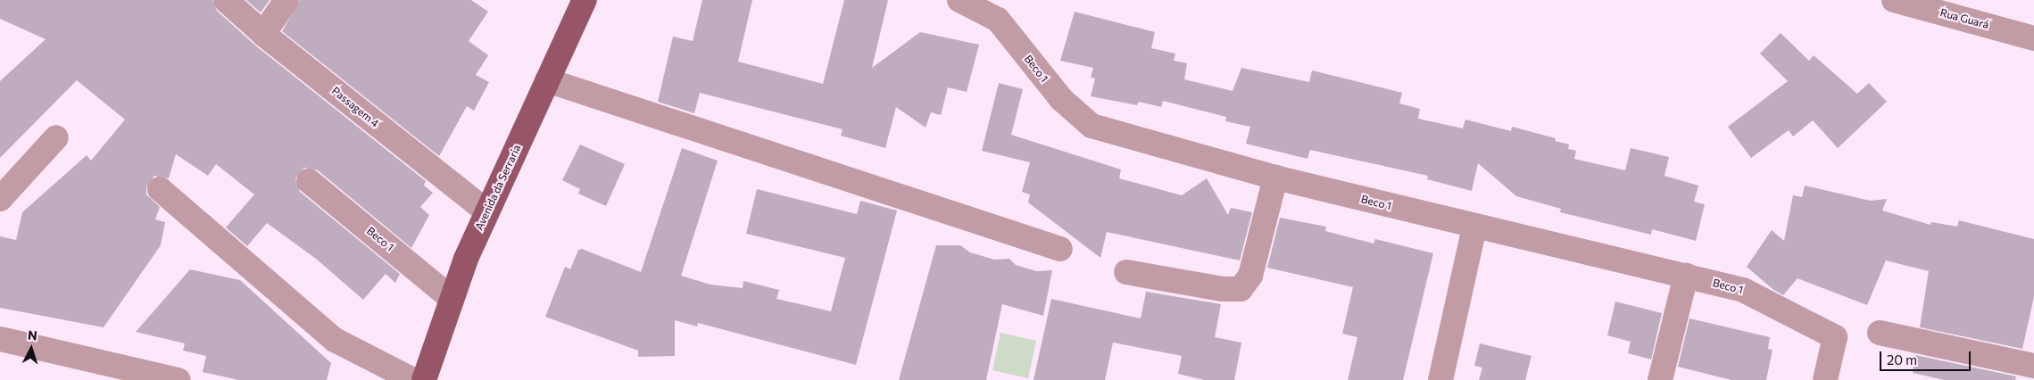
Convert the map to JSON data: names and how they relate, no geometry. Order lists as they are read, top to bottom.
{
  "streets": {
    "main road": ["Avenida da Serraria"],
    "street": ["Rua Guará", "Beco 1", "Passagem 4"]
  },
  "crossings": [
    ["Beco 1", "Avenida da Serraria"],
    ["Passagem 4", "Avenida da Serraria"]
  ],
  "scale_bar": "20 m",
  "north": "top"
}
